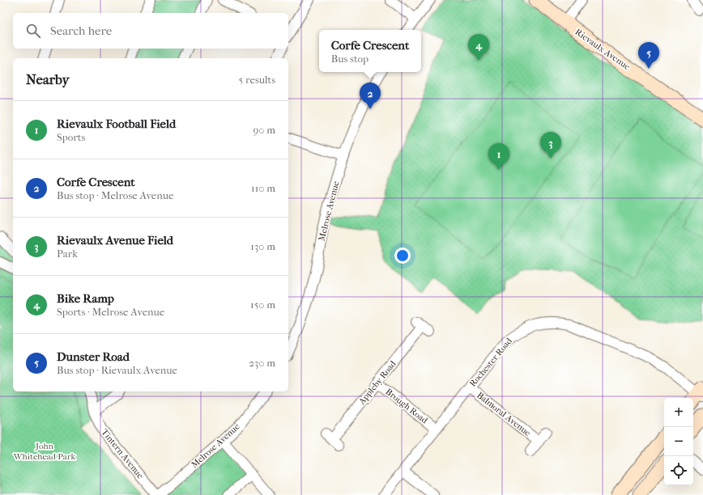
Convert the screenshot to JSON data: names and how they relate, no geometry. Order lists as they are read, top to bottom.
{
  "streets": {
    "street": [
      "Rievaulx Avenue",
      "Melrose Avenue",
      "Rochester Road",
      "Appleby Road",
      "Brough Road",
      "Balmoral Avenue",
      "Tintern Avenue"
    ]
  },
  "crossings": [
    ["Melrose Avenue", "Tintern Avenue"],
    ["Rochester Road", "Brough Road"],
    ["Rochester Road", "Balmoral Avenue"],
    ["Appleby Road", "Brough Road"]
  ],
  "parks": ["John Whitehead Park"],
  "page": {
    "search": "Search here",
    "popup": ["Corfe Crescent", "Bus stop"],
    "pins": [
      "4",
      "5",
      "2",
      "3",
      "1"
    ],
    "heading": ["Nearby", "5 results"],
    "list": [
      {
        "mark": "1",
        "name": "Rievaulx Football Field",
        "note": "Sports",
        "value": "90 m"
      },
      {
        "mark": "2",
        "name": "Corfe Crescent",
        "note": "Bus stop · Melrose Avenue",
        "value": "110 m"
      },
      {
        "mark": "3",
        "name": "Rievaulx Avenue Field",
        "note": "Park",
        "value": "130 m"
      },
      {
        "mark": "4",
        "name": "Bike Ramp",
        "note": "Sports · Melrose Avenue",
        "value": "150 m"
      },
      {
        "mark": "5",
        "name": "Dunster Road",
        "note": "Bus stop · Rievaulx Avenue",
        "value": "230 m"
      }
    ],
    "map_buttons": ["+", "−"]
  }
}
